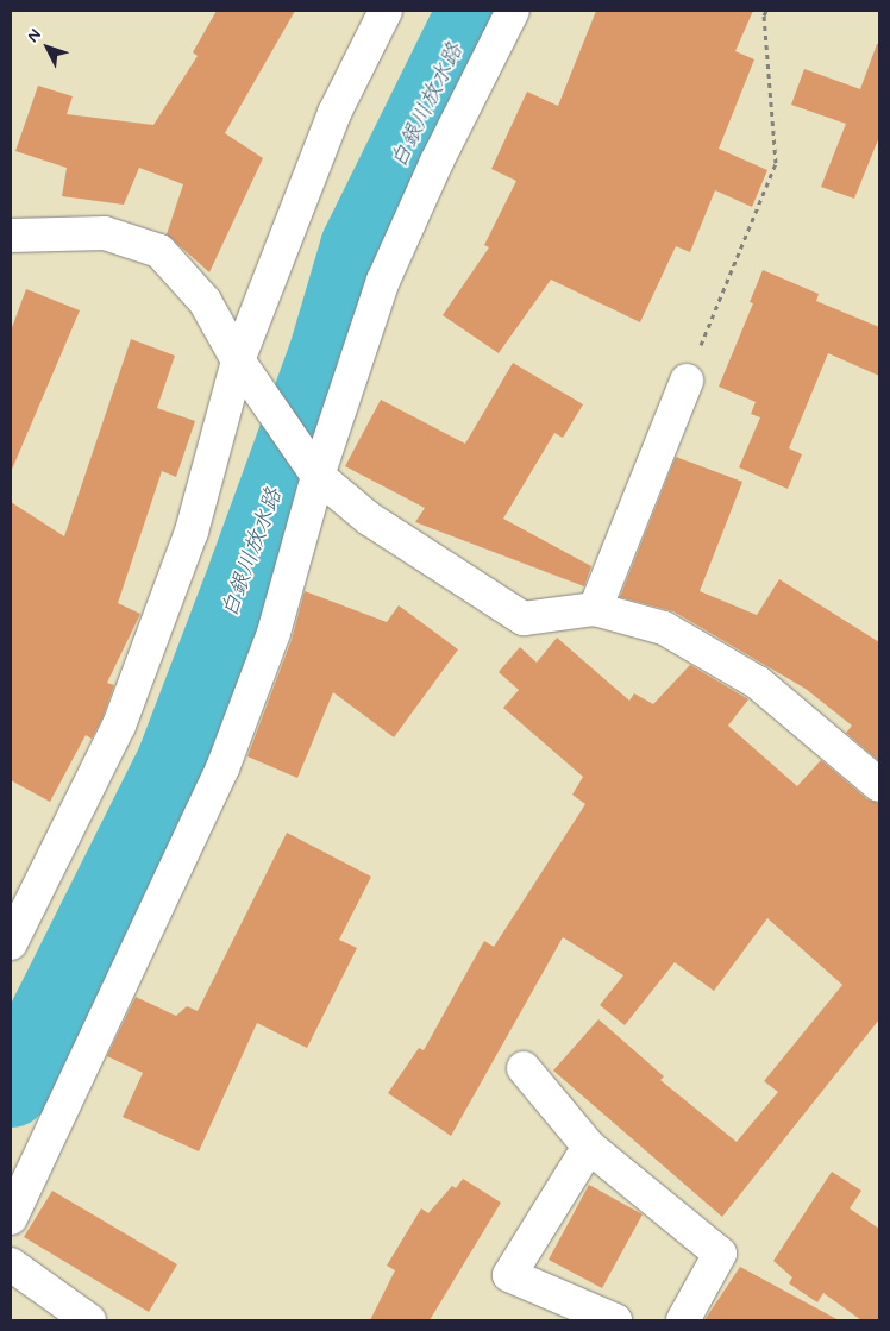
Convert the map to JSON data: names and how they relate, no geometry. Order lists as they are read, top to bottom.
{
  "water": ["白銀川放水路"],
  "north": "top left"
}
